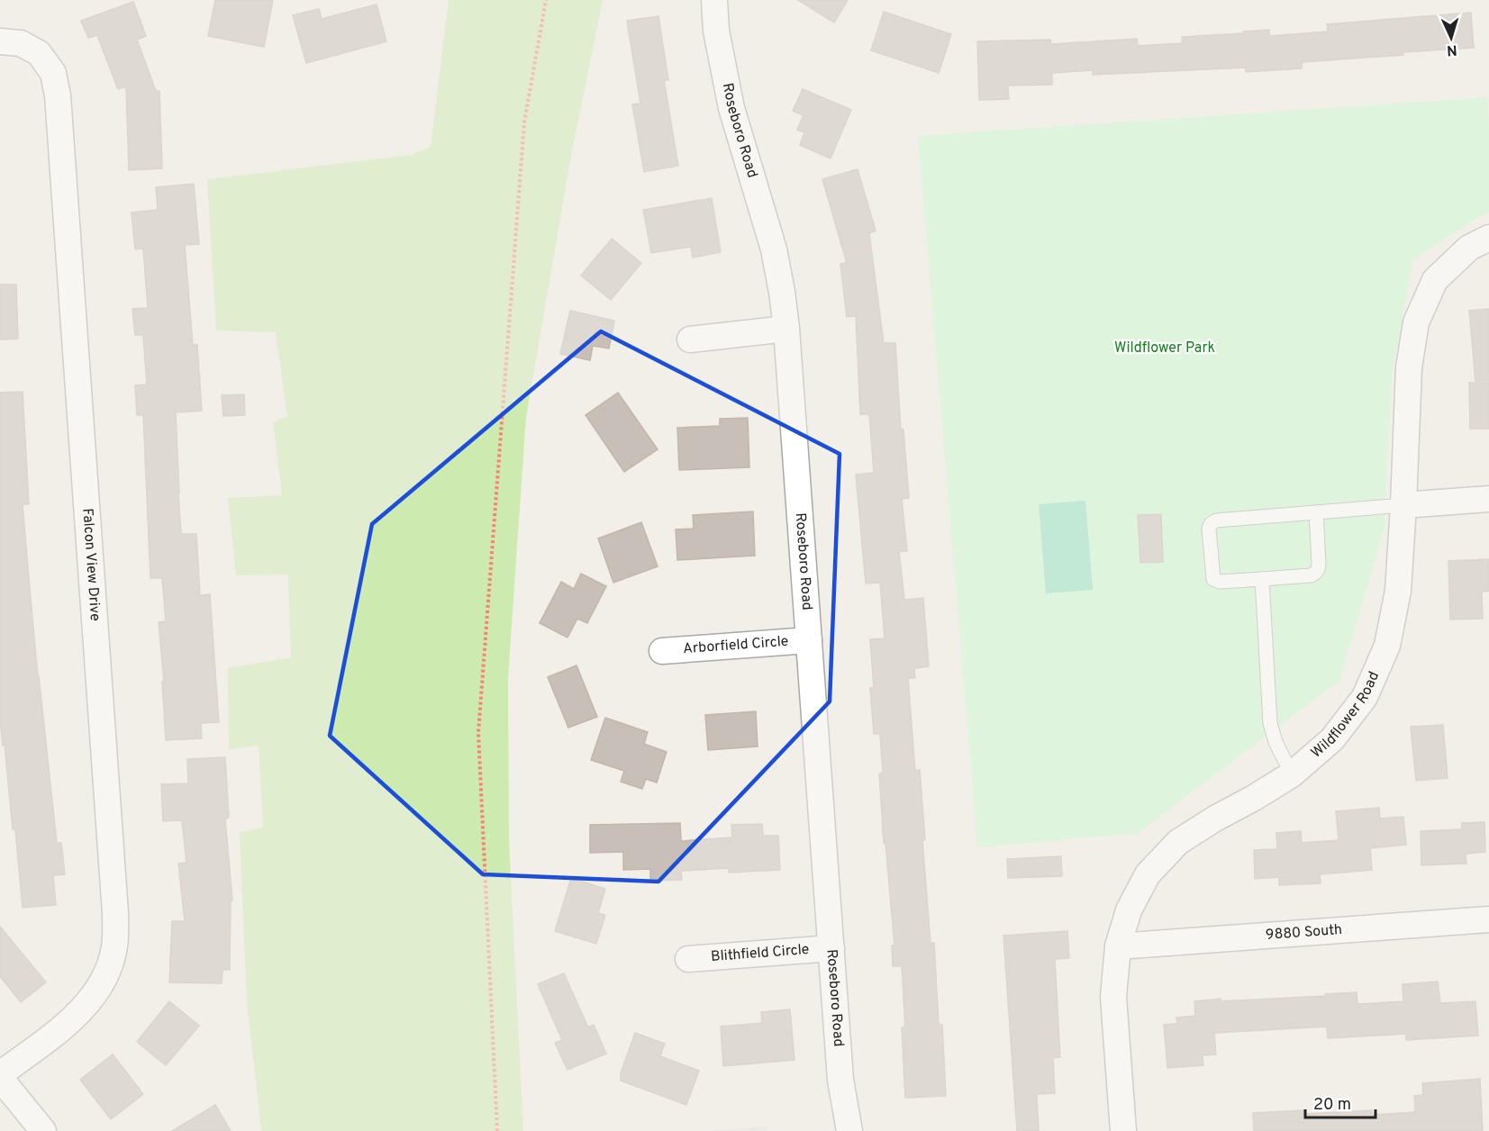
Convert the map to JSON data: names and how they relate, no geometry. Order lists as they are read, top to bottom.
{
  "streets": {
    "street": [
      "Roseboro Road",
      "Falcon View Drive",
      "Arborfield Circle",
      "Wildflower Road",
      "9880 South",
      "Blithfield Circle"
    ]
  },
  "crossings": [
    ["Roseboro Road", "Arborfield Circle"],
    ["Roseboro Road", "Blithfield Circle"],
    ["Wildflower Road", "9880 South"]
  ],
  "parks": ["Wildflower Park"],
  "scale_bar": "20 m",
  "north": "bottom"
}
